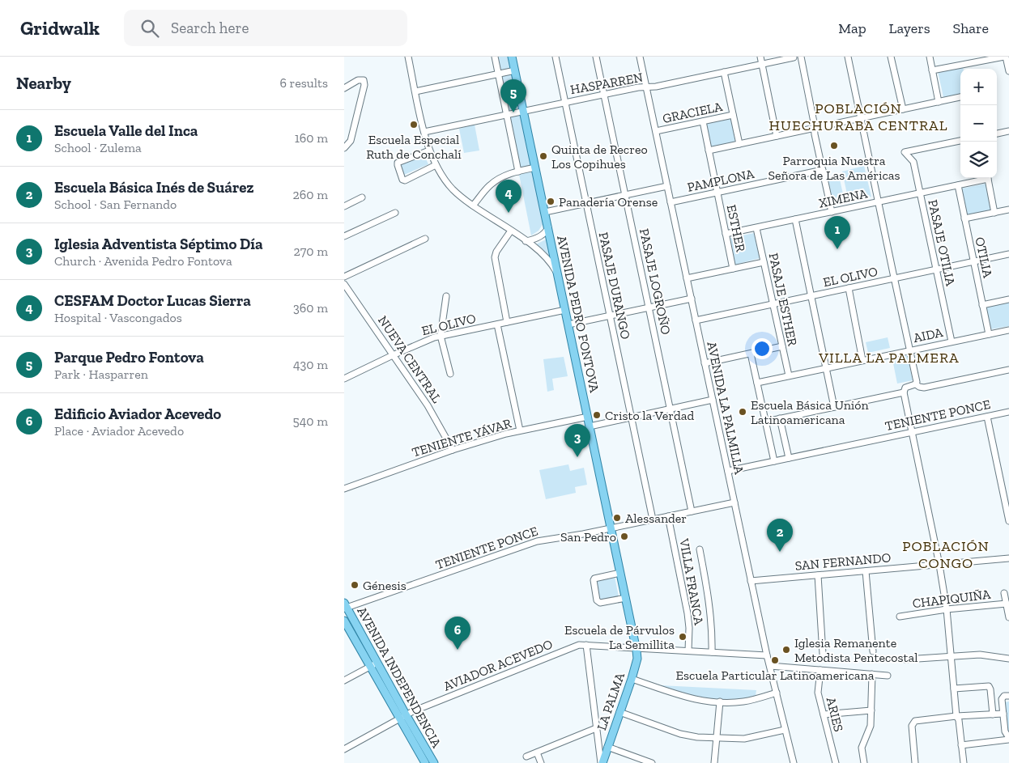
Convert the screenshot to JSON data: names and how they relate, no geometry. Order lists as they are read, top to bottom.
{
  "streets": {
    "main road": ["AVENIDA PEDRO FONTOVA", "AVENIDA INDEPENDENCIA", "LA PALMA"],
    "street": [
      "HASPARREN",
      "GRACIELA",
      "PAMPLONA",
      "XIMENA",
      "ESTHER",
      "PASAJE OTILIA",
      "OTILIA",
      "EL OLIVO",
      "PASAJE LOGROÑO",
      "PASAJE DURANGO",
      "PASAJE ESTHER",
      "AIDA",
      "NUEVA CENTRAL",
      "AVENIDA LA PALMILLA",
      "TENIENTE PONCE",
      "TENIENTE YÁVAR",
      "SAN FERNANDO",
      "VILLA FRANCA",
      "CHAPIQUIÑA",
      "AVIADOR ACEVEDO",
      "ARIES"
    ]
  },
  "crossings": [
    ["HASPARREN", "PASAJE LOGROÑO"],
    ["HASPARREN", "PASAJE DURANGO"],
    ["HASPARREN", "AVENIDA PEDRO FONTOVA"],
    ["HASPARREN", "AVENIDA LA PALMILLA"],
    ["GRACIELA", "ESTHER"],
    ["GRACIELA", "AVENIDA LA PALMILLA"],
    ["PAMPLONA", "ESTHER"],
    ["PAMPLONA", "PASAJE LOGROÑO"],
    ["PAMPLONA", "PASAJE DURANGO"],
    ["PAMPLONA", "AVENIDA PEDRO FONTOVA"],
    ["PAMPLONA", "AVENIDA LA PALMILLA"],
    ["XIMENA", "ESTHER"],
    ["XIMENA", "PASAJE OTILIA"],
    ["XIMENA", "OTILIA"],
    ["XIMENA", "PASAJE ESTHER"],
    ["PASAJE OTILIA", "EL OLIVO"],
    ["PASAJE OTILIA", "AIDA"],
    ["OTILIA", "EL OLIVO"],
    ["OTILIA", "AIDA"],
    ["EL OLIVO", "PASAJE ESTHER"],
    ["EL OLIVO", "AVENIDA PEDRO FONTOVA"],
    ["EL OLIVO", "NUEVA CENTRAL"],
    ["EL OLIVO", "AVENIDA LA PALMILLA"],
    ["PASAJE LOGROÑO", "TENIENTE PONCE"],
    ["PASAJE DURANGO", "TENIENTE PONCE"],
    ["PASAJE ESTHER", "AIDA"],
    ["AVENIDA PEDRO FONTOVA", "TENIENTE PONCE"],
    ["AVENIDA PEDRO FONTOVA", "TENIENTE YÁVAR"],
    ["AVENIDA PEDRO FONTOVA", "AVIADOR ACEVEDO"],
    ["AVENIDA PEDRO FONTOVA", "LA PALMA"],
    ["NUEVA CENTRAL", "TENIENTE YÁVAR"],
    ["AVENIDA LA PALMILLA", "TENIENTE PONCE"],
    ["AVENIDA LA PALMILLA", "SAN FERNANDO"],
    ["AVENIDA LA PALMILLA", "AVIADOR ACEVEDO"],
    ["TENIENTE PONCE", "VILLA FRANCA"],
    ["TENIENTE PONCE", "AVENIDA INDEPENDENCIA"],
    ["VILLA FRANCA", "AVIADOR ACEVEDO"],
    ["AVIADOR ACEVEDO", "AVENIDA INDEPENDENCIA"],
    ["AVIADOR ACEVEDO", "LA PALMA"]
  ],
  "districts": ["POBLACIÓN HUECHURABA CENTRAL", "VILLA LA PALMERA", "POBLACIÓN CONGO"],
  "places": [
    "Escuela Especial Ruth de Conchalí",
    "Parroquia Nuestra Señora de Las Américas",
    "Quinta de Recreo Los Copihues",
    "Panadería Orense",
    "Escuela Básica Unión Latinoamericana",
    "Cristo la Verdad",
    "Alessander",
    "San Pedro",
    "Génesis",
    "Escuela de Párvulos La Semillita",
    "Iglesia Remanente Metodista Pentecostal",
    "Escuela Particular Latinoamericana"
  ],
  "page": {
    "header": "Gridwalk",
    "search": "Search here",
    "nav": ["Map", "Layers", "Share"],
    "heading": ["Nearby", "6 results"],
    "map_buttons": ["+", "−"],
    "pins": [
      "5",
      "4",
      "1",
      "3",
      "2",
      "6"
    ],
    "list": [
      {
        "mark": "1",
        "name": "Escuela Valle del Inca",
        "note": "School · Zulema",
        "value": "160 m"
      },
      {
        "mark": "2",
        "name": "Escuela Básica Inés de Suárez",
        "note": "School · San Fernando",
        "value": "260 m"
      },
      {
        "mark": "3",
        "name": "Iglesia Adventista Séptimo Día",
        "note": "Church · Avenida Pedro Fontova",
        "value": "270 m"
      },
      {
        "mark": "4",
        "name": "CESFAM Doctor Lucas Sierra",
        "note": "Hospital · Vascongados",
        "value": "360 m"
      },
      {
        "mark": "5",
        "name": "Parque Pedro Fontova",
        "note": "Park · Hasparren",
        "value": "430 m"
      },
      {
        "mark": "6",
        "name": "Edificio Aviador Acevedo",
        "note": "Place · Aviador Acevedo",
        "value": "540 m"
      }
    ]
  }
}
